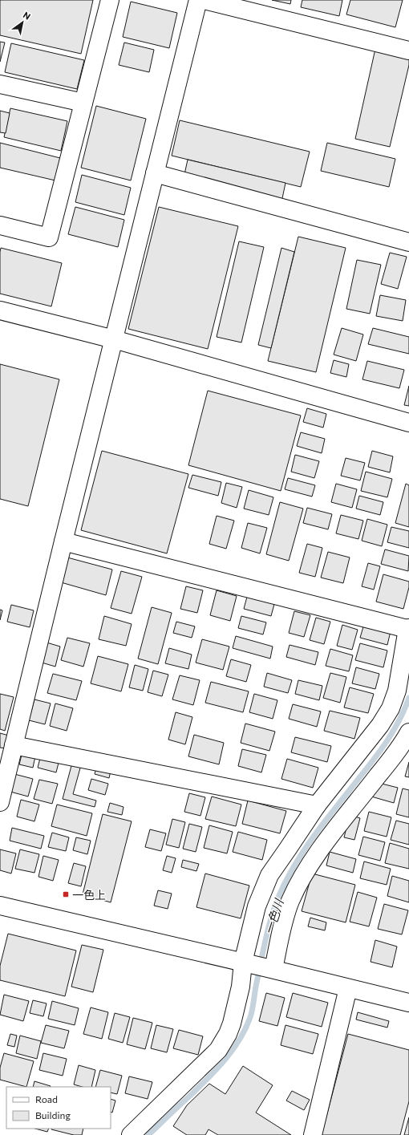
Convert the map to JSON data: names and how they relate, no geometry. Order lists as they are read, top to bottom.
{
  "water": ["一色川"],
  "places": {
    "transit": ["一色上"]
  },
  "legend": ["Road", "Building"],
  "north": "top right"
}
